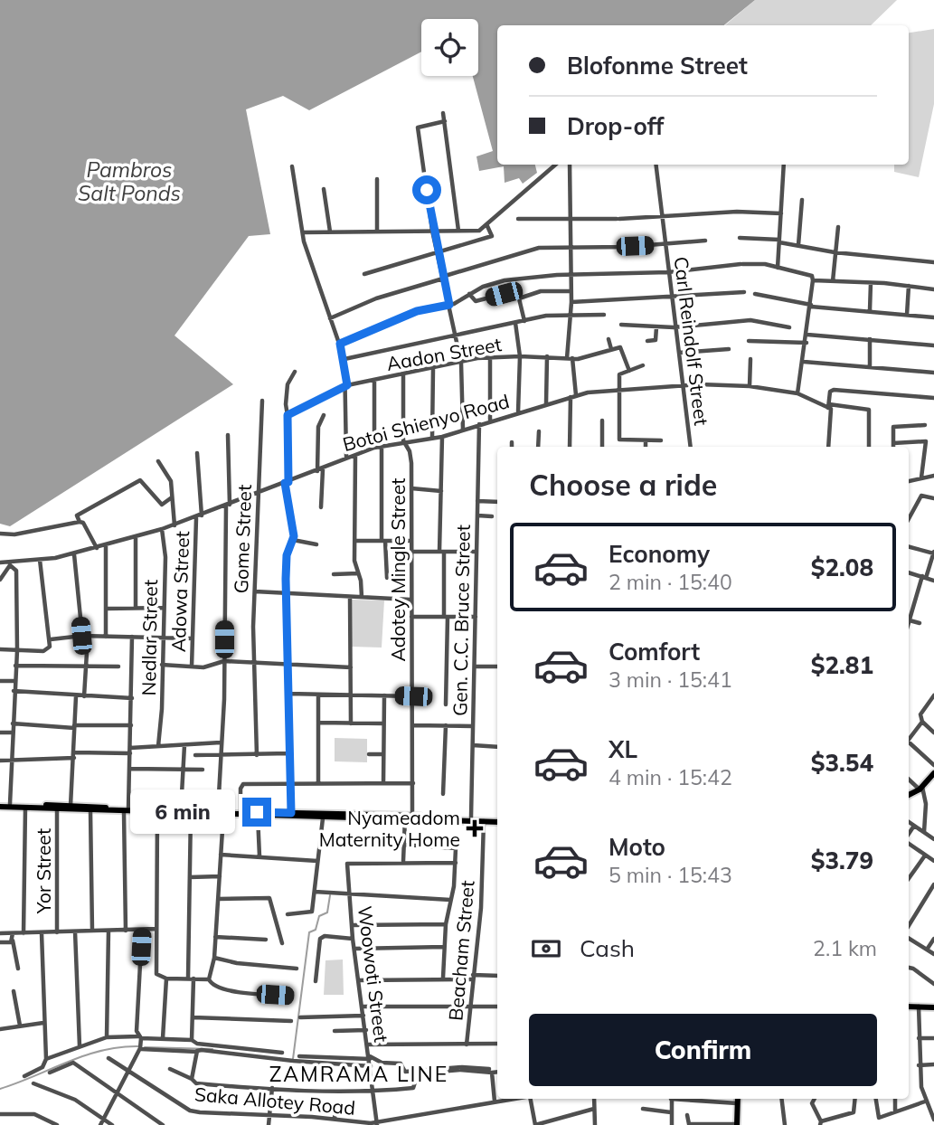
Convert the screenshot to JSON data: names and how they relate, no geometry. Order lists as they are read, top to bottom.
{
  "streets": {
    "street": [
      "Carl Reindolf Street",
      "Aadon Street",
      "Botoi Shienyo Road",
      "Gome Street",
      "Adotey Mingle Street",
      "Adowa Street",
      "Gen. C.C. Bruce Street",
      "Nedlar Street",
      "Yor Street",
      "Beacham Street",
      "Woowoti Street",
      "Saka Allotey Road"
    ]
  },
  "crossings": [
    ["Carl Reindolf Street", "Botoi Shienyo Road"],
    ["Aadon Street", "Adotey Mingle Street"],
    ["Botoi Shienyo Road", "Gome Street"],
    ["Botoi Shienyo Road", "Adotey Mingle Street"],
    ["Botoi Shienyo Road", "Adowa Street"],
    ["Botoi Shienyo Road", "Gen. C.C. Bruce Street"],
    ["Botoi Shienyo Road", "Nedlar Street"],
    ["Adotey Mingle Street", "Woowoti Street"],
    ["Woowoti Street", "Saka Allotey Road"]
  ],
  "districts": ["ZAMRAMA LINE"],
  "water": ["Pambros Salt Ponds"],
  "places": {
    "health": ["Nyameadom Maternity Home"]
  },
  "page": {
    "banner": ["Blofonme Street", "Drop-off"],
    "heading": "Choose a ride",
    "list": [
      {
        "name": "Economy",
        "note": "2 min · 15:40",
        "value": "$2.08"
      },
      {
        "name": "Comfort",
        "note": "3 min · 15:41",
        "value": "$2.81"
      },
      {
        "name": "XL",
        "note": "4 min · 15:42",
        "value": "$3.54"
      },
      {
        "name": "Moto",
        "note": "5 min · 15:43",
        "value": "$3.79"
      }
    ],
    "bubble": "6 min",
    "pay": ["Cash", "2.1 km"],
    "buttons": "Confirm"
  }
}
